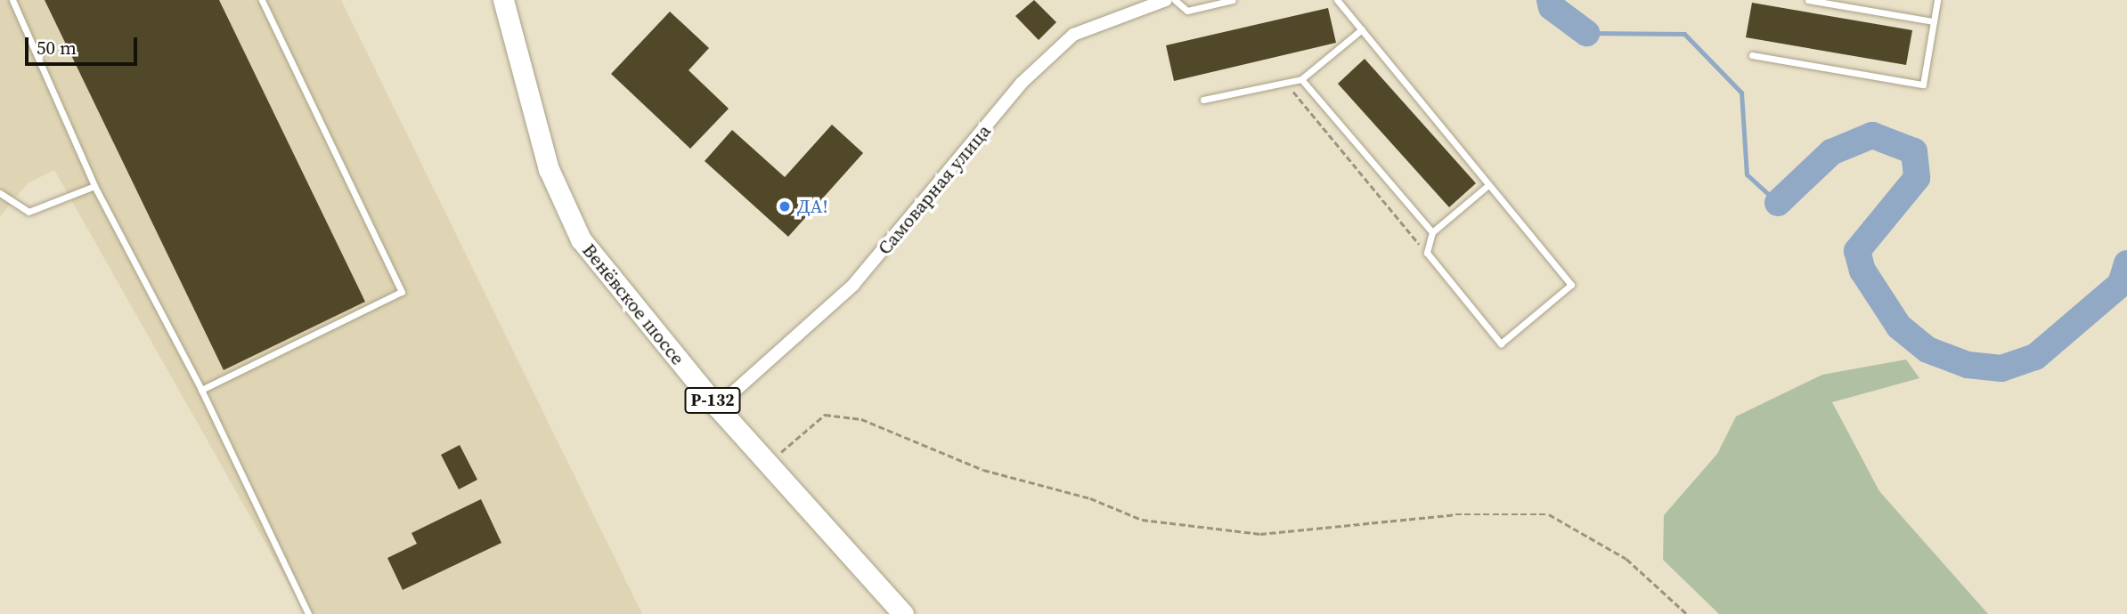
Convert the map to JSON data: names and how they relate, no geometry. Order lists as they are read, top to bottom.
{
  "streets": {
    "main road": ["Венёвское шоссе", "Р-132"],
    "street": ["Самоварная улица"]
  },
  "crossings": [
    ["Самоварная улица", "Венёвское шоссе"]
  ],
  "places": ["ДА!"],
  "scale_bar": "50 m"
}
